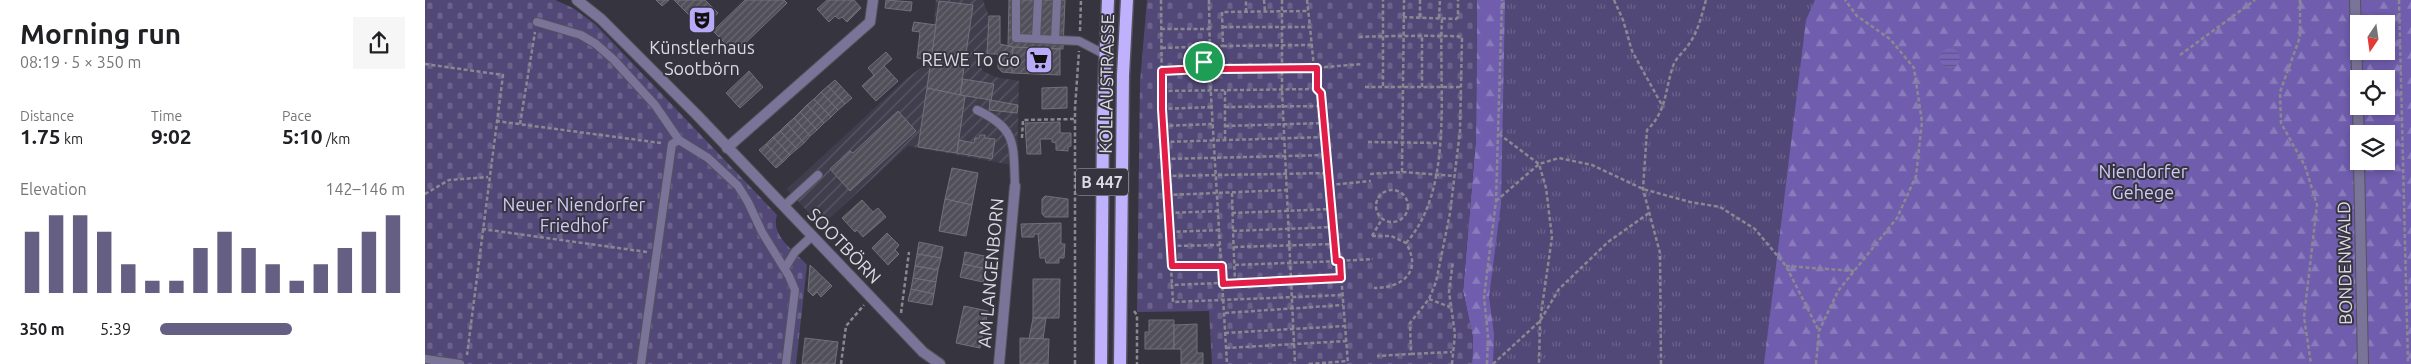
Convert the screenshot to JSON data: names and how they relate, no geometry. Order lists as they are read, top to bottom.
{
  "streets": {
    "main road": ["KOLLAUSTRASSE", "B 447"],
    "street": ["SOOTBÖRN", "BONDENWALD", "AM LANGENBORN"]
  },
  "parks": ["Niendorfer Gehege", "Neuer Niendorfer Friedhof"],
  "places": {
    "theatre": ["Künstlerhaus Sootbörn"],
    "supermarket": ["REWE To Go"]
  },
  "north": "bottom",
  "page": {
    "heading": ["Morning run", "08:19 · 5 × 350 m"],
    "stats": [
      ["Distance", "1.75 km"],
      ["Time", "9:02"],
      ["Pace", "5:10 /km"]
    ],
    "chart": ["Elevation", "142–146 m"],
    "list": [
      {
        "name": "350 m",
        "note": "5:39"
      }
    ]
  }
}
